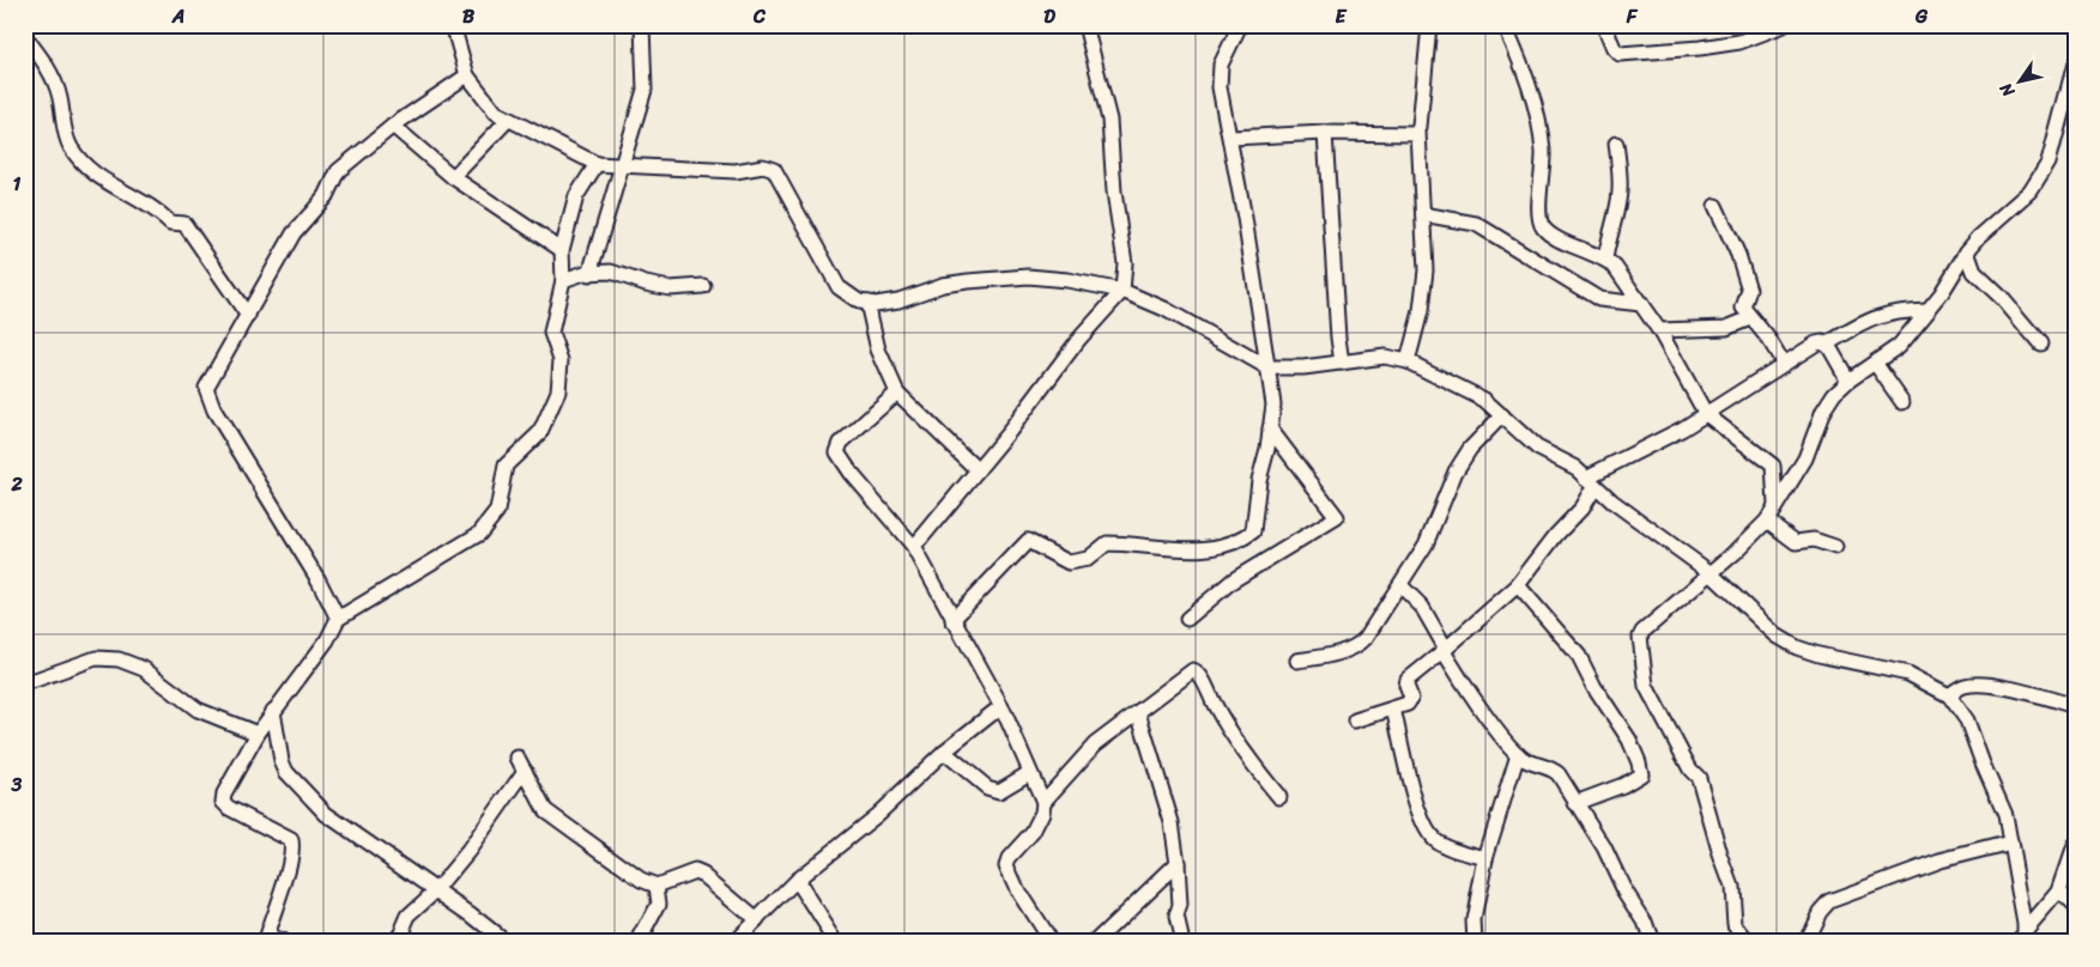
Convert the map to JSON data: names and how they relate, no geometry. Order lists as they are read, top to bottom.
{
  "north": "bottom left",
  "grid": {
    "columns": [
      "A",
      "B",
      "C",
      "D",
      "E",
      "F",
      "G"
    ],
    "rows": ["1", "2", "3"]
  }
}
